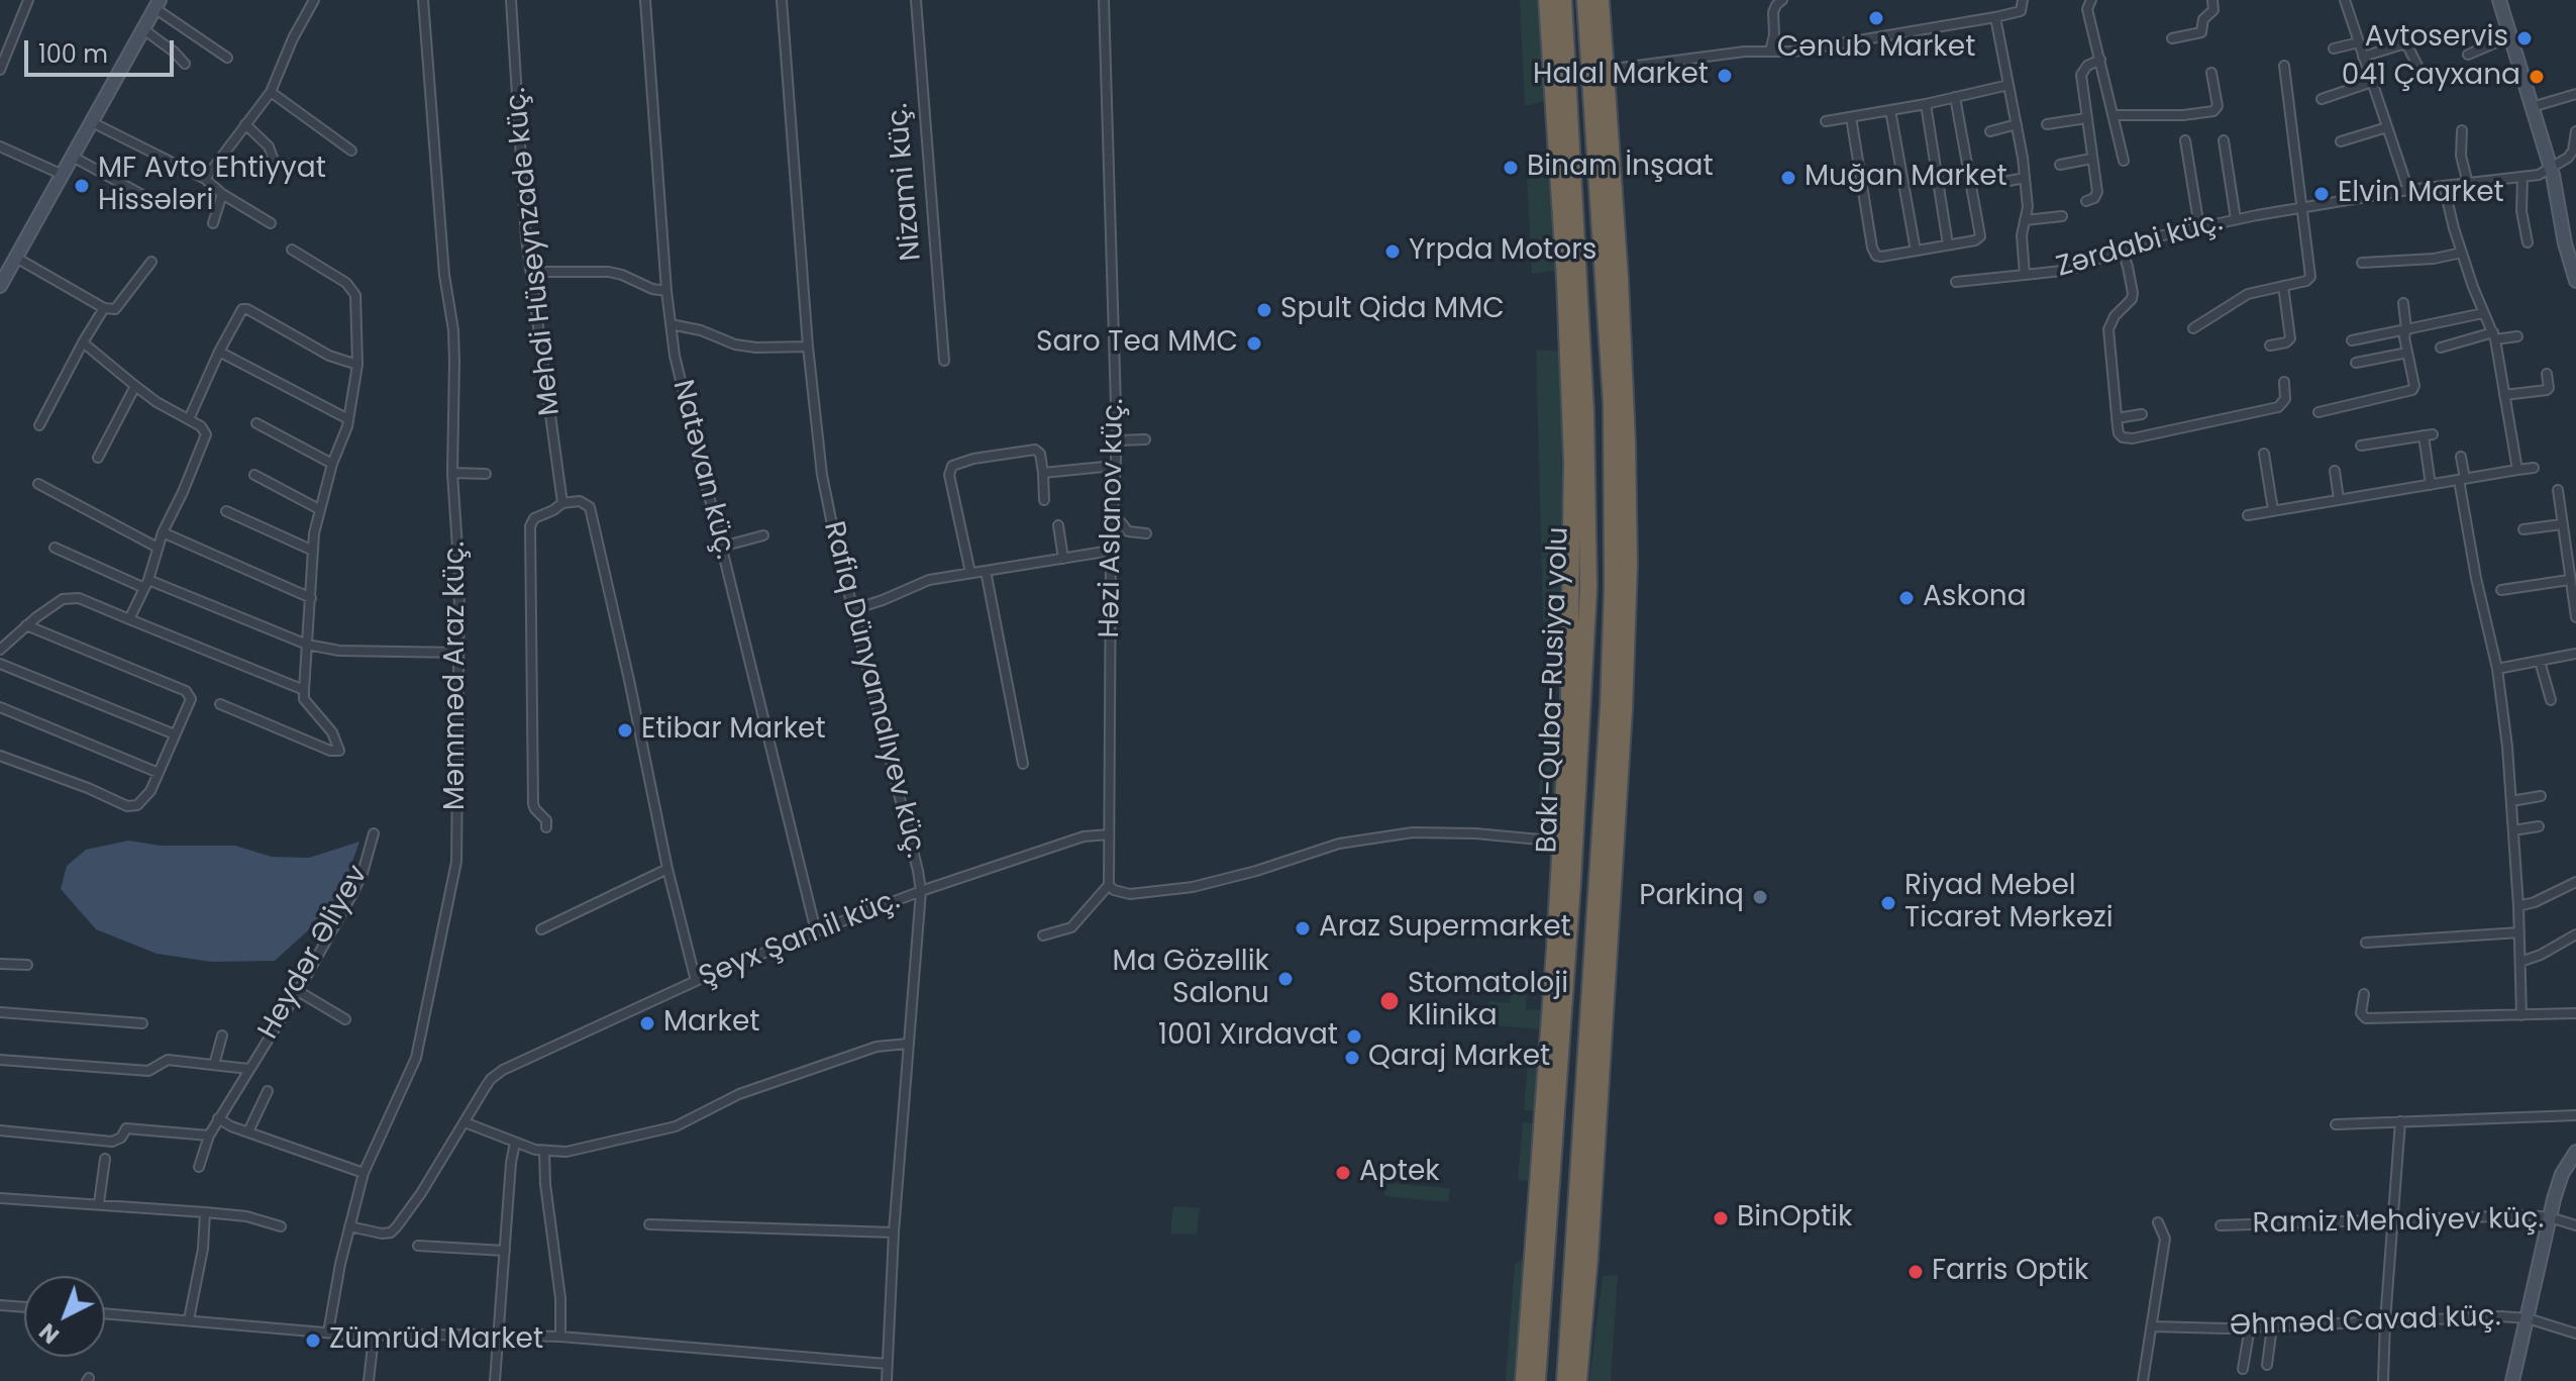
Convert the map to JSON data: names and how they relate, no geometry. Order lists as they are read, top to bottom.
{
  "streets": {
    "highway": ["Bakı-Quba-Rusiya yolu"],
    "street": [
      "Nizami küç.",
      "Zərdabi küç.",
      "Mehdi Hüseynzadə küç.",
      "Natəvan küç.",
      "Həzi Aslanov küç.",
      "Məmməd Araz küç.",
      "Rafiq Dünyamalıyev küç.",
      "Şeyx Şamil küç.",
      "Heydər Əliyev",
      "Ramiz Mehdiyev küç.",
      "Əhməd Cavad küç."
    ]
  },
  "crossings": [
    ["Natəvan küç.", "Şeyx Şamil küç."],
    ["Həzi Aslanov küç.", "Şeyx Şamil küç."],
    ["Məmməd Araz küç.", "Şeyx Şamil küç."],
    ["Rafiq Dünyamalıyev küç.", "Şeyx Şamil küç."]
  ],
  "places": [
    "Cənub Market",
    "Avtoservis",
    "Halal Market",
    "041 Çayxana",
    "Binam İnşaat",
    "Muğan Market",
    "MF Avto Ehtiyyat Hissələri",
    "Elvin Market",
    "Yrpda Motors",
    "Spult Qida MMC",
    "Saro Tea MMC",
    "Askona",
    "Etibar Market",
    "Parkinq",
    "Riyad Mebel Ticarət Mərkəzi",
    "Araz Supermarket",
    "Ma Gözəllik Salonu",
    "Stomatoloji Klinika",
    "Market",
    "1001 Xırdavat",
    "Qaraj Market",
    "Aptek",
    "BinOptik",
    "Farris Optik",
    "Zümrüd Market"
  ],
  "scale_bar": "100 m",
  "north": "bottom left"
}
